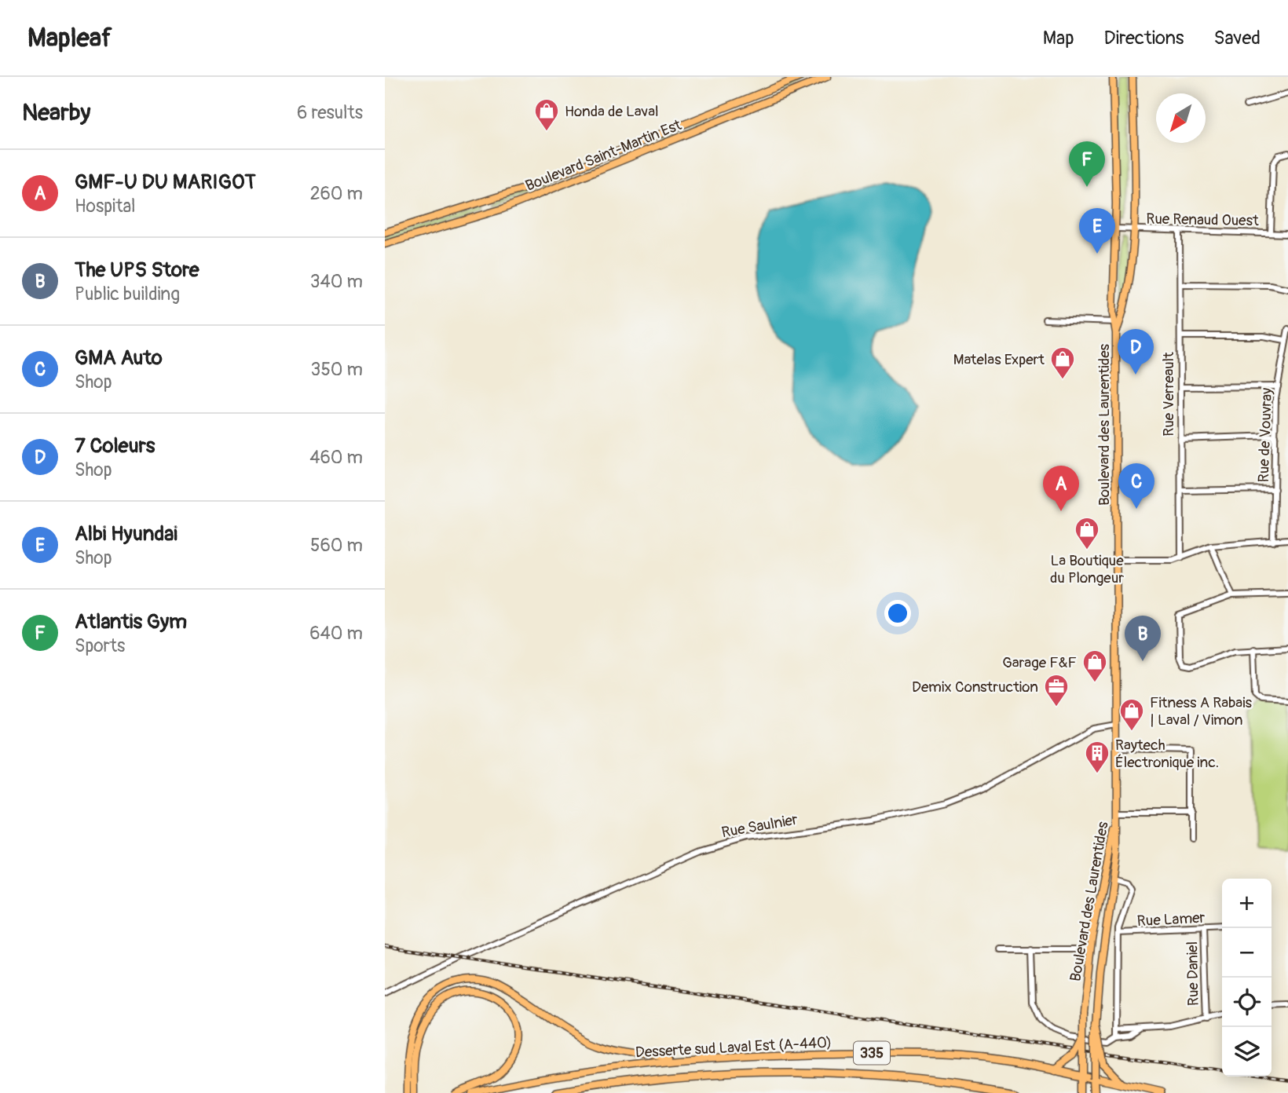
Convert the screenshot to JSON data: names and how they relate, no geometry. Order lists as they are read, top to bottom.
{
  "streets": {
    "main road": [
      "Boulevard Saint-Martin Est",
      "Boulevard des Laurentides",
      "Desserte sud Laval Est (A-440)",
      "335"
    ],
    "street": [
      "Rue Renaud Ouest",
      "Rue Verreault",
      "Rue de Vouvray",
      "Rue Saulnier",
      "Rue Lamer",
      "Rue Daniel"
    ]
  },
  "crossings": [
    ["Rue Renaud Ouest", "Rue Verreault"],
    ["Rue Renaud Ouest", "Boulevard des Laurentides"],
    ["Boulevard des Laurentides", "Rue Saulnier"],
    ["Boulevard des Laurentides", "Rue Lamer"],
    ["Boulevard des Laurentides", "Desserte sud Laval Est (A-440)"],
    ["Rue Lamer", "Rue Daniel"]
  ],
  "places": {
    "shop": [
      "Honda de Laval",
      "Matelas Expert",
      "La Boutique du Plongeur",
      "Garage F&F",
      "Fitness A Rabais | Laval / Vimon"
    ],
    "office": ["Demix Construction"],
    "building": ["Raytech Électronique inc."]
  },
  "north": "bottom left",
  "page": {
    "header": "Mapleaf",
    "nav": ["Map", "Directions", "Saved"],
    "heading": ["Nearby", "6 results"],
    "pins": [
      "F",
      "E",
      "D",
      "C",
      "A",
      "B"
    ],
    "list": [
      {
        "mark": "A",
        "name": "GMF-U DU MARIGOT",
        "note": "Hospital",
        "value": "260 m"
      },
      {
        "mark": "B",
        "name": "The UPS Store",
        "note": "Public building",
        "value": "340 m"
      },
      {
        "mark": "C",
        "name": "GMA Auto",
        "note": "Shop",
        "value": "350 m"
      },
      {
        "mark": "D",
        "name": "7 Coleurs",
        "note": "Shop",
        "value": "460 m"
      },
      {
        "mark": "E",
        "name": "Albi Hyundai",
        "note": "Shop",
        "value": "560 m"
      },
      {
        "mark": "F",
        "name": "Atlantis Gym",
        "note": "Sports",
        "value": "640 m"
      }
    ],
    "map_buttons": ["+", "−"]
  }
}
